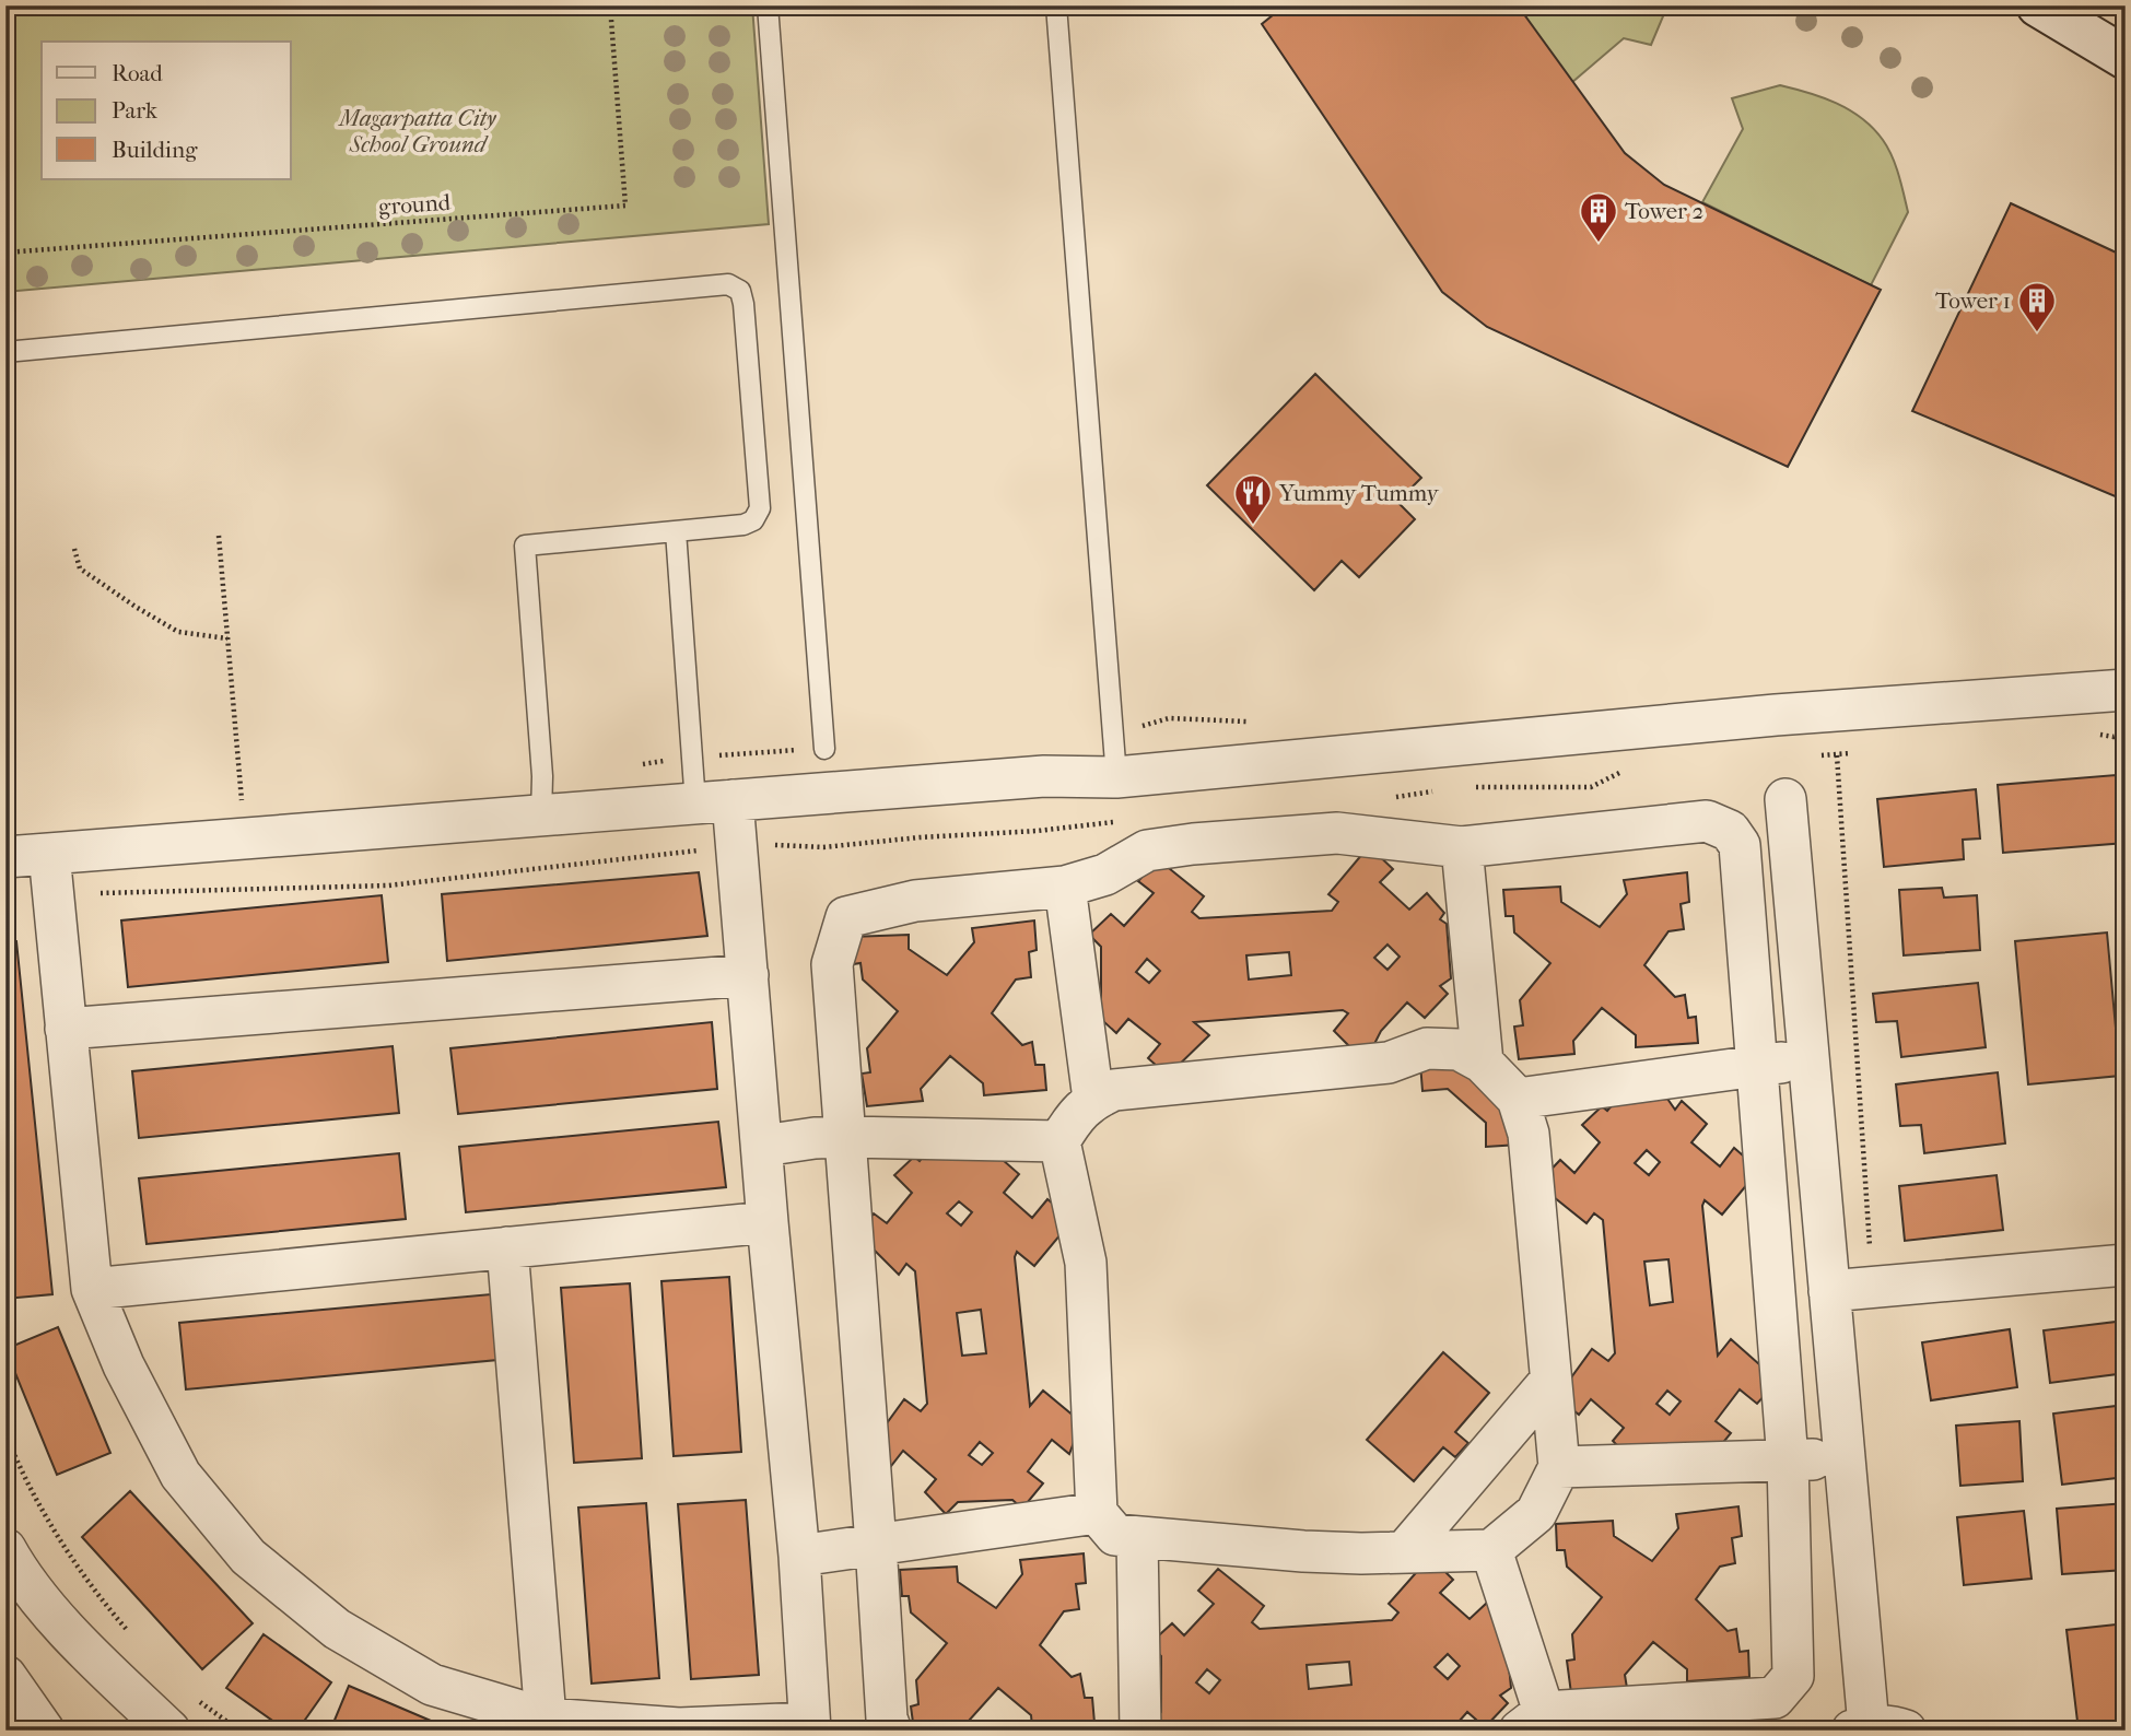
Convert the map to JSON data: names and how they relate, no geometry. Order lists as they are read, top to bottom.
{
  "streets": {
    "path": ["ground"]
  },
  "parks": ["Magarpatta City School Ground"],
  "places": {
    "building": ["Tower 2", "Tower 1"],
    "restaurant": ["Yummy Tummy"]
  },
  "legend": ["Road", "Park", "Building"]
}
